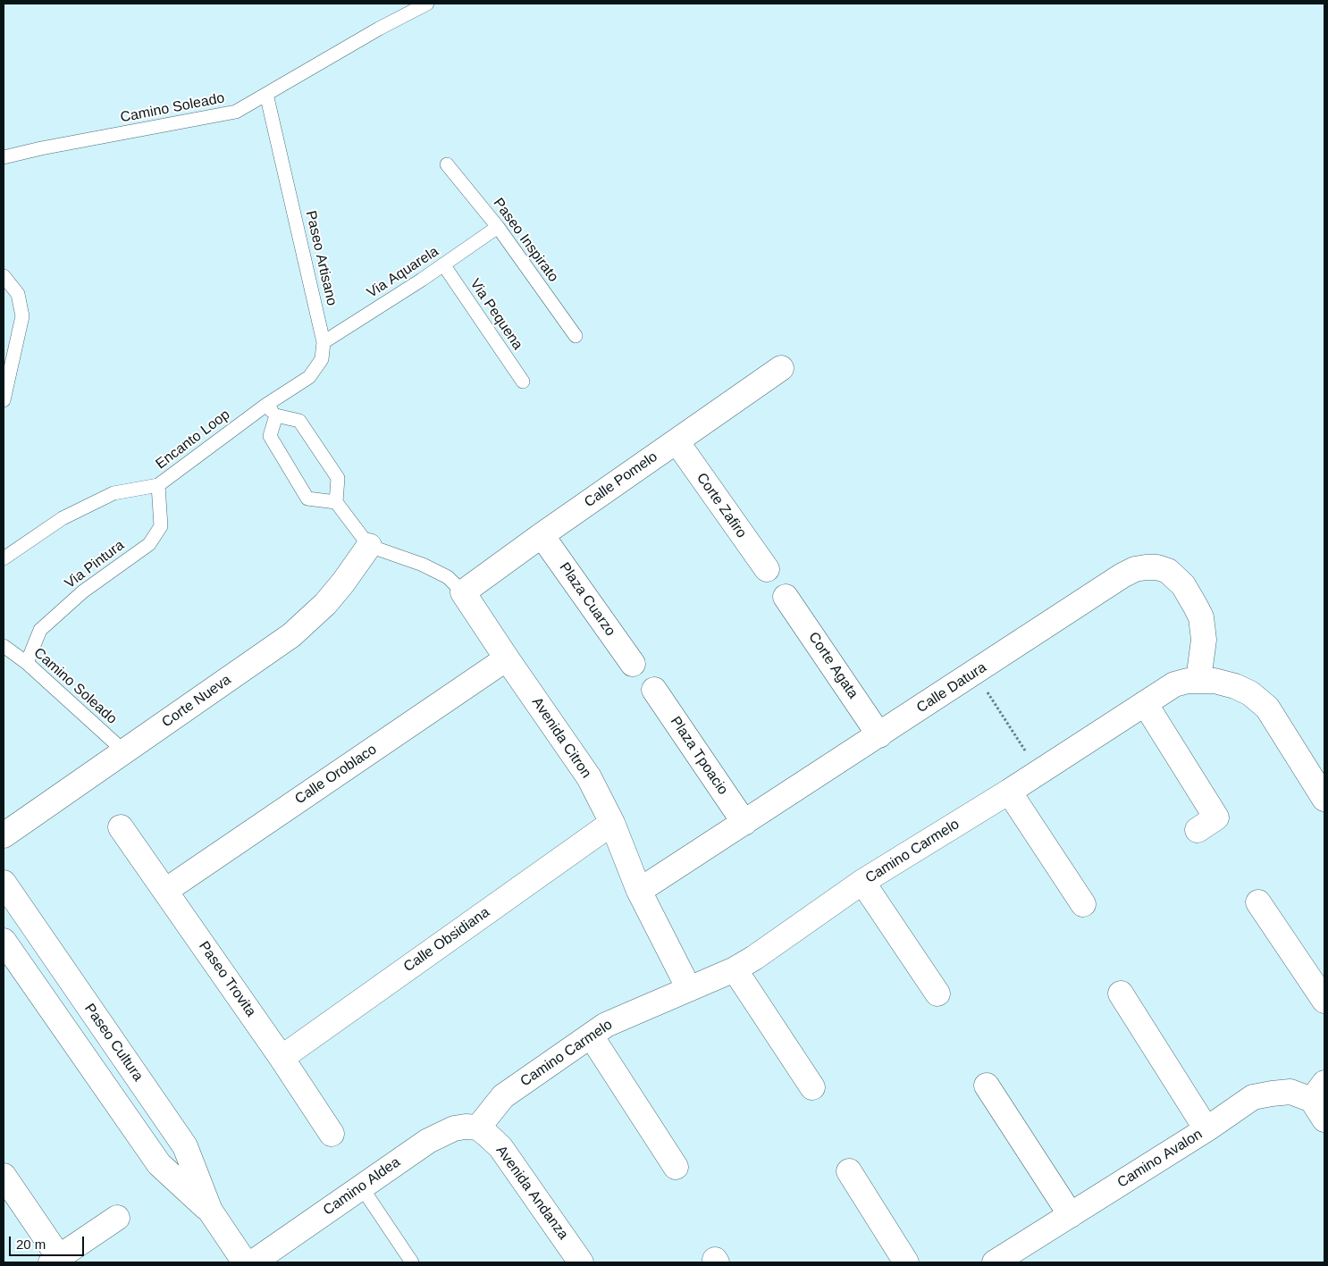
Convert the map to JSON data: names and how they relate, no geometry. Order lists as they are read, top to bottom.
{
  "streets": {
    "street": [
      "Calle Pomelo",
      "Corte Zafiro",
      "Plaza Cuarzo",
      "Corte Agata",
      "Calle Datura",
      "Corte Nueva",
      "Avenida Citron",
      "Plaza Tpoacio",
      "Calle Oroblaco",
      "Camino Carmelo",
      "Calle Obsidiana",
      "Paseo Trovita",
      "Paseo Cultura",
      "Camino Avalon",
      "Camino Aldea",
      "Avenida Andanza"
    ],
    "lane": [
      "Camino Soleado",
      "Paseo Inspirato",
      "Paseo Artisano",
      "Via Aquarela",
      "Via Pequena",
      "Encanto Loop",
      "Via Pintura"
    ]
  },
  "crossings": [
    ["Camino Soleado", "Paseo Artisano"],
    ["Camino Soleado", "Via Pintura"],
    ["Camino Soleado", "Corte Nueva"],
    ["Paseo Inspirato", "Via Aquarela"],
    ["Paseo Artisano", "Via Aquarela"],
    ["Paseo Artisano", "Encanto Loop"],
    ["Via Aquarela", "Via Pequena"],
    ["Encanto Loop", "Via Pintura"],
    ["Calle Pomelo", "Corte Zafiro"],
    ["Calle Pomelo", "Plaza Cuarzo"],
    ["Calle Pomelo", "Avenida Citron"],
    ["Corte Agata", "Calle Datura"],
    ["Calle Datura", "Avenida Citron"],
    ["Calle Datura", "Plaza Tpoacio"],
    ["Calle Datura", "Camino Carmelo"],
    ["Corte Nueva", "Avenida Citron"],
    ["Avenida Citron", "Calle Oroblaco"],
    ["Avenida Citron", "Camino Carmelo"],
    ["Avenida Citron", "Calle Obsidiana"],
    ["Calle Oroblaco", "Paseo Trovita"],
    ["Camino Carmelo", "Camino Aldea"],
    ["Camino Carmelo", "Avenida Andanza"],
    ["Calle Obsidiana", "Paseo Trovita"],
    ["Camino Aldea", "Avenida Andanza"]
  ],
  "scale_bar": "20 m"
}
